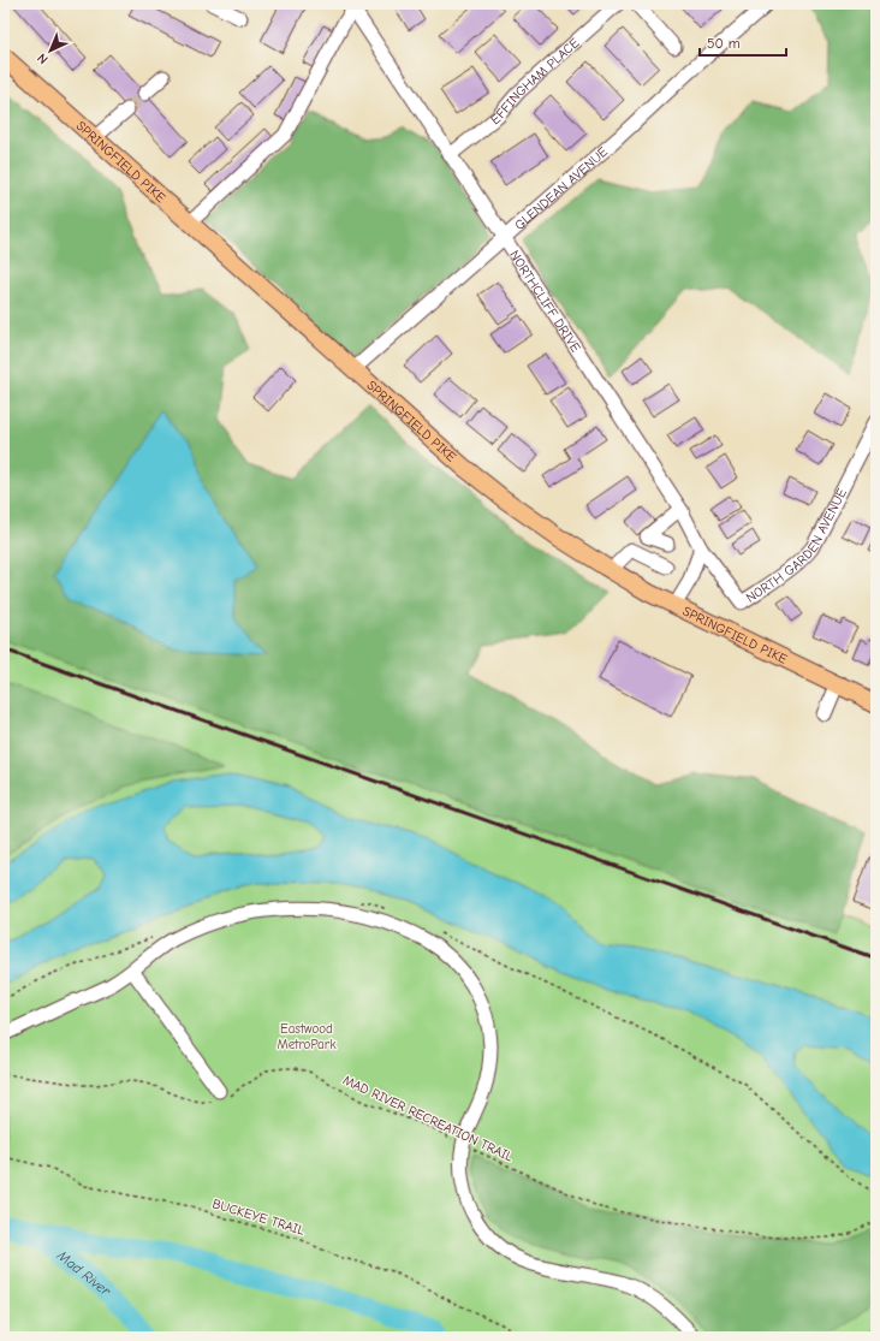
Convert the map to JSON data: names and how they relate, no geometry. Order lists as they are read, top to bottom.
{
  "streets": {
    "main road": ["SPRINGFIELD PIKE"],
    "street": [
      "EFFINGHAM PLACE",
      "GLENDEAN AVENUE",
      "NORTHCLIFF DRIVE",
      "NORTH GARDEN AVENUE"
    ],
    "path": ["MAD RIVER RECREATION TRAIL", "BUCKEYE TRAIL"]
  },
  "crossings": [
    ["EFFINGHAM PLACE", "NORTHCLIFF DRIVE"],
    ["SPRINGFIELD PIKE", "GLENDEAN AVENUE"],
    ["GLENDEAN AVENUE", "NORTHCLIFF DRIVE"],
    ["NORTHCLIFF DRIVE", "NORTH GARDEN AVENUE"]
  ],
  "water": ["Mad River"],
  "parks": ["Eastwood MetroPark"],
  "scale_bar": "50 m",
  "north": "bottom left"
}
